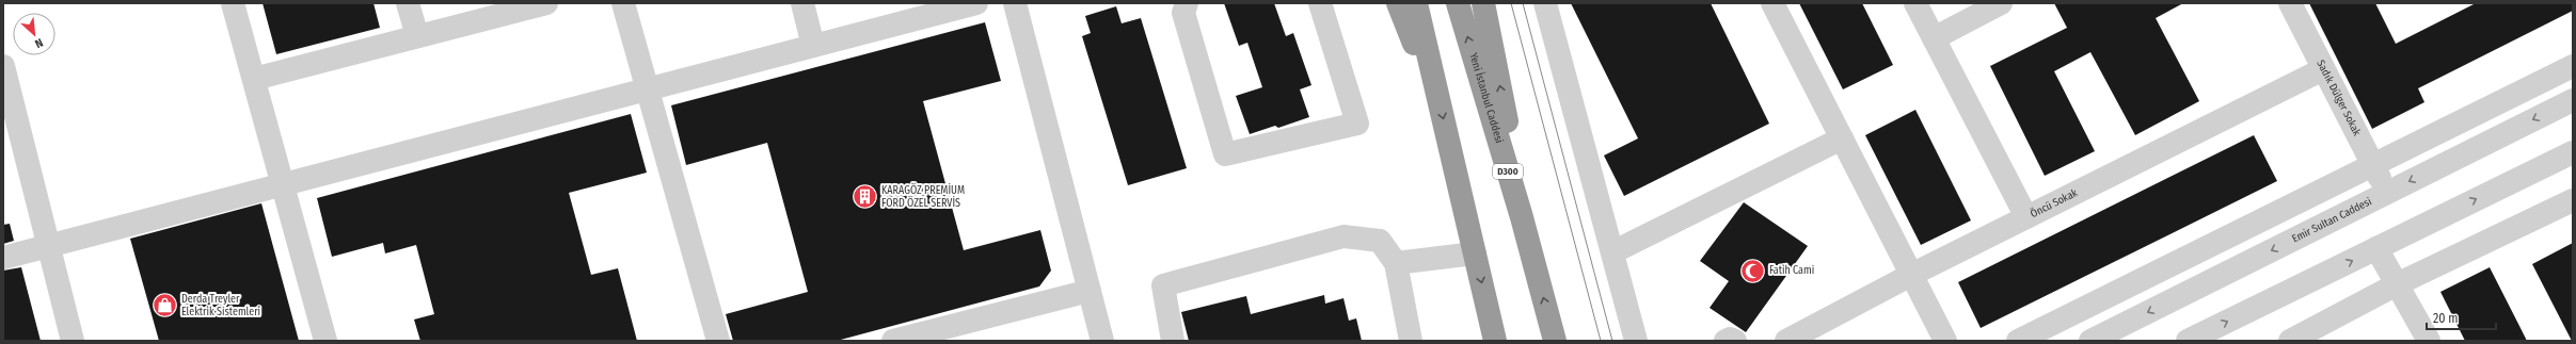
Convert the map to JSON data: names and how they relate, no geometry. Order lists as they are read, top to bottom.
{
  "streets": {
    "highway": ["Yeni İstanbul Caddesi", "D300"],
    "street": ["Sadık Dülger Sokak", "Öncü Sokak", "Emir Sultan Caddesi"]
  },
  "crossings": [
    ["Sadık Dülger Sokak", "Öncü Sokak"],
    ["Sadık Dülger Sokak", "Emir Sultan Caddesi"]
  ],
  "places": {
    "building": ["KARAGÖZ PREMİUM FORD ÖZEL SERVİS"],
    "mosque": ["Fatih Cami"],
    "shop": ["Derda Treyler Elektrik Sistemleri"]
  },
  "scale_bar": "20 m",
  "north": "bottom right"
}
